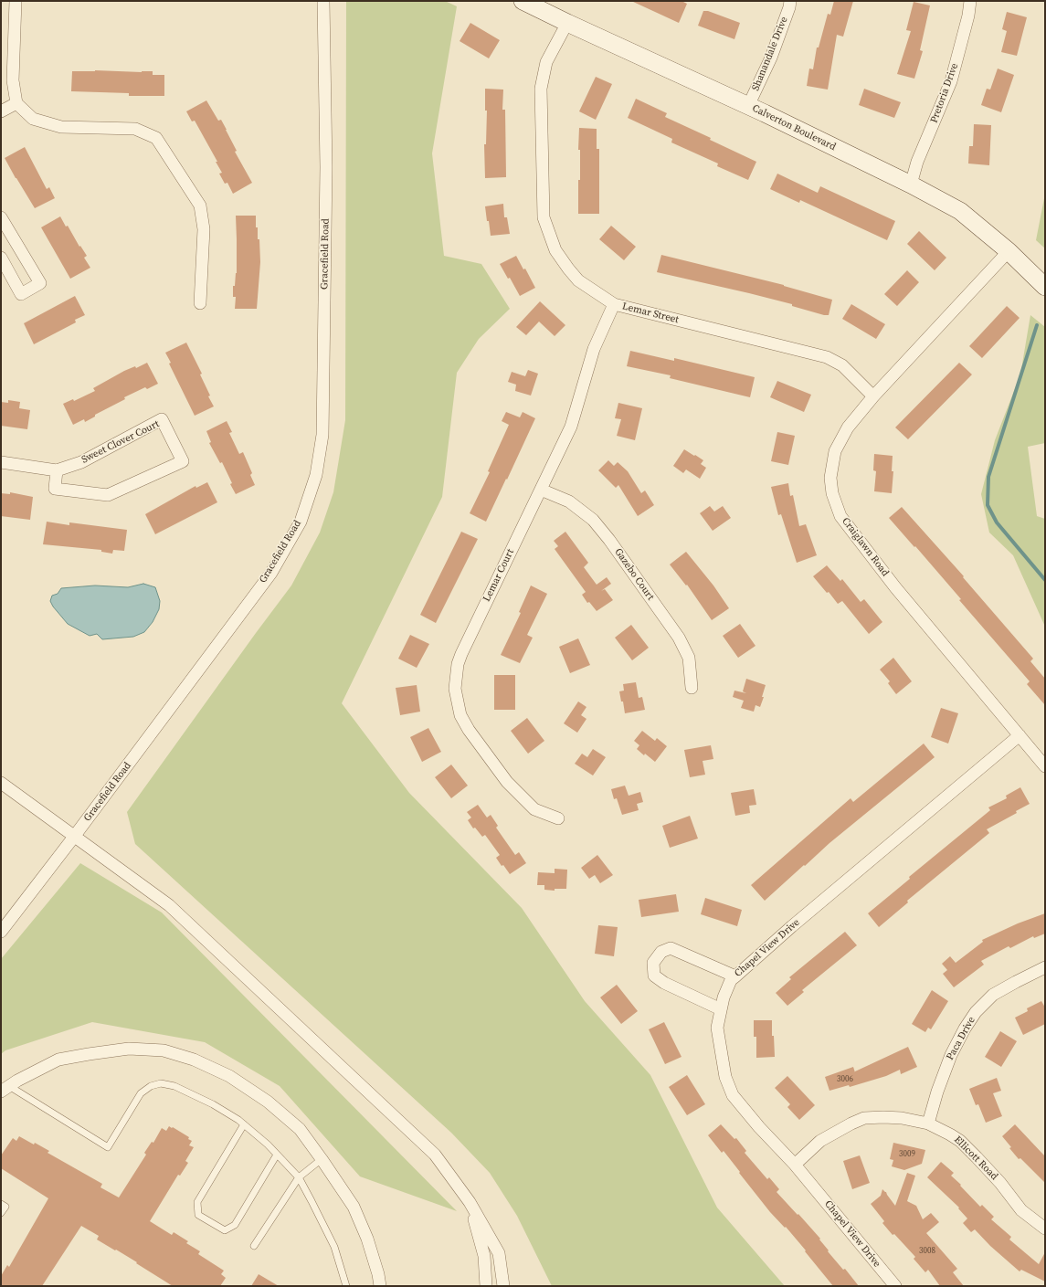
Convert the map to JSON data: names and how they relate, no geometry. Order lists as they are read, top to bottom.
{
  "streets": {
    "street": [
      "Shanandale Drive",
      "Pretoria Drive",
      "Calverton Boulevard",
      "Gracefield Road",
      "Lemar Street",
      "Sweet Clover Court",
      "Craiglawn Road",
      "Gazebo Court",
      "Lemar Court",
      "Chapel View Drive",
      "Paca Drive",
      "Ellicott Road"
    ]
  },
  "crossings": [
    ["Shanandale Drive", "Calverton Boulevard"],
    ["Pretoria Drive", "Calverton Boulevard"],
    ["Calverton Boulevard", "Lemar Street"],
    ["Calverton Boulevard", "Craiglawn Road"],
    ["Lemar Street", "Craiglawn Road"],
    ["Lemar Street", "Lemar Court"],
    ["Craiglawn Road", "Chapel View Drive"],
    ["Gazebo Court", "Lemar Court"],
    ["Chapel View Drive", "Ellicott Road"],
    ["Paca Drive", "Ellicott Road"]
  ],
  "house_numbers": ["3006", "3009", "3008"]
}
